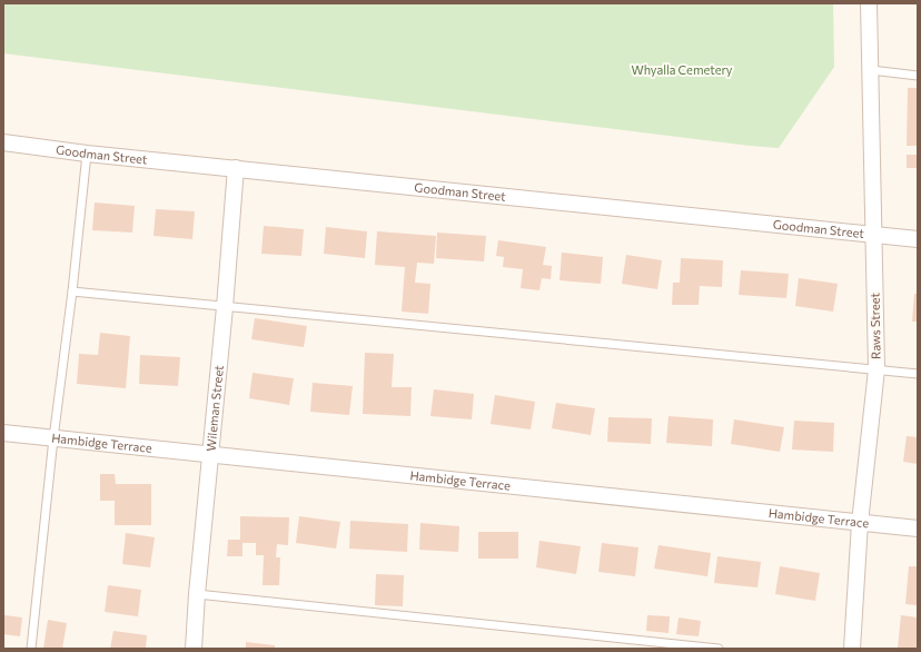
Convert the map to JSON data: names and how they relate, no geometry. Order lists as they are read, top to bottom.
{
  "streets": {
    "street": [
      "Goodman Street",
      "Raws Street",
      "Wileman Street",
      "Hambidge Terrace"
    ]
  },
  "crossings": [
    ["Goodman Street", "Raws Street"],
    ["Goodman Street", "Wileman Street"],
    ["Raws Street", "Hambidge Terrace"],
    ["Wileman Street", "Hambidge Terrace"]
  ],
  "parks": ["Whyalla Cemetery"]
}
